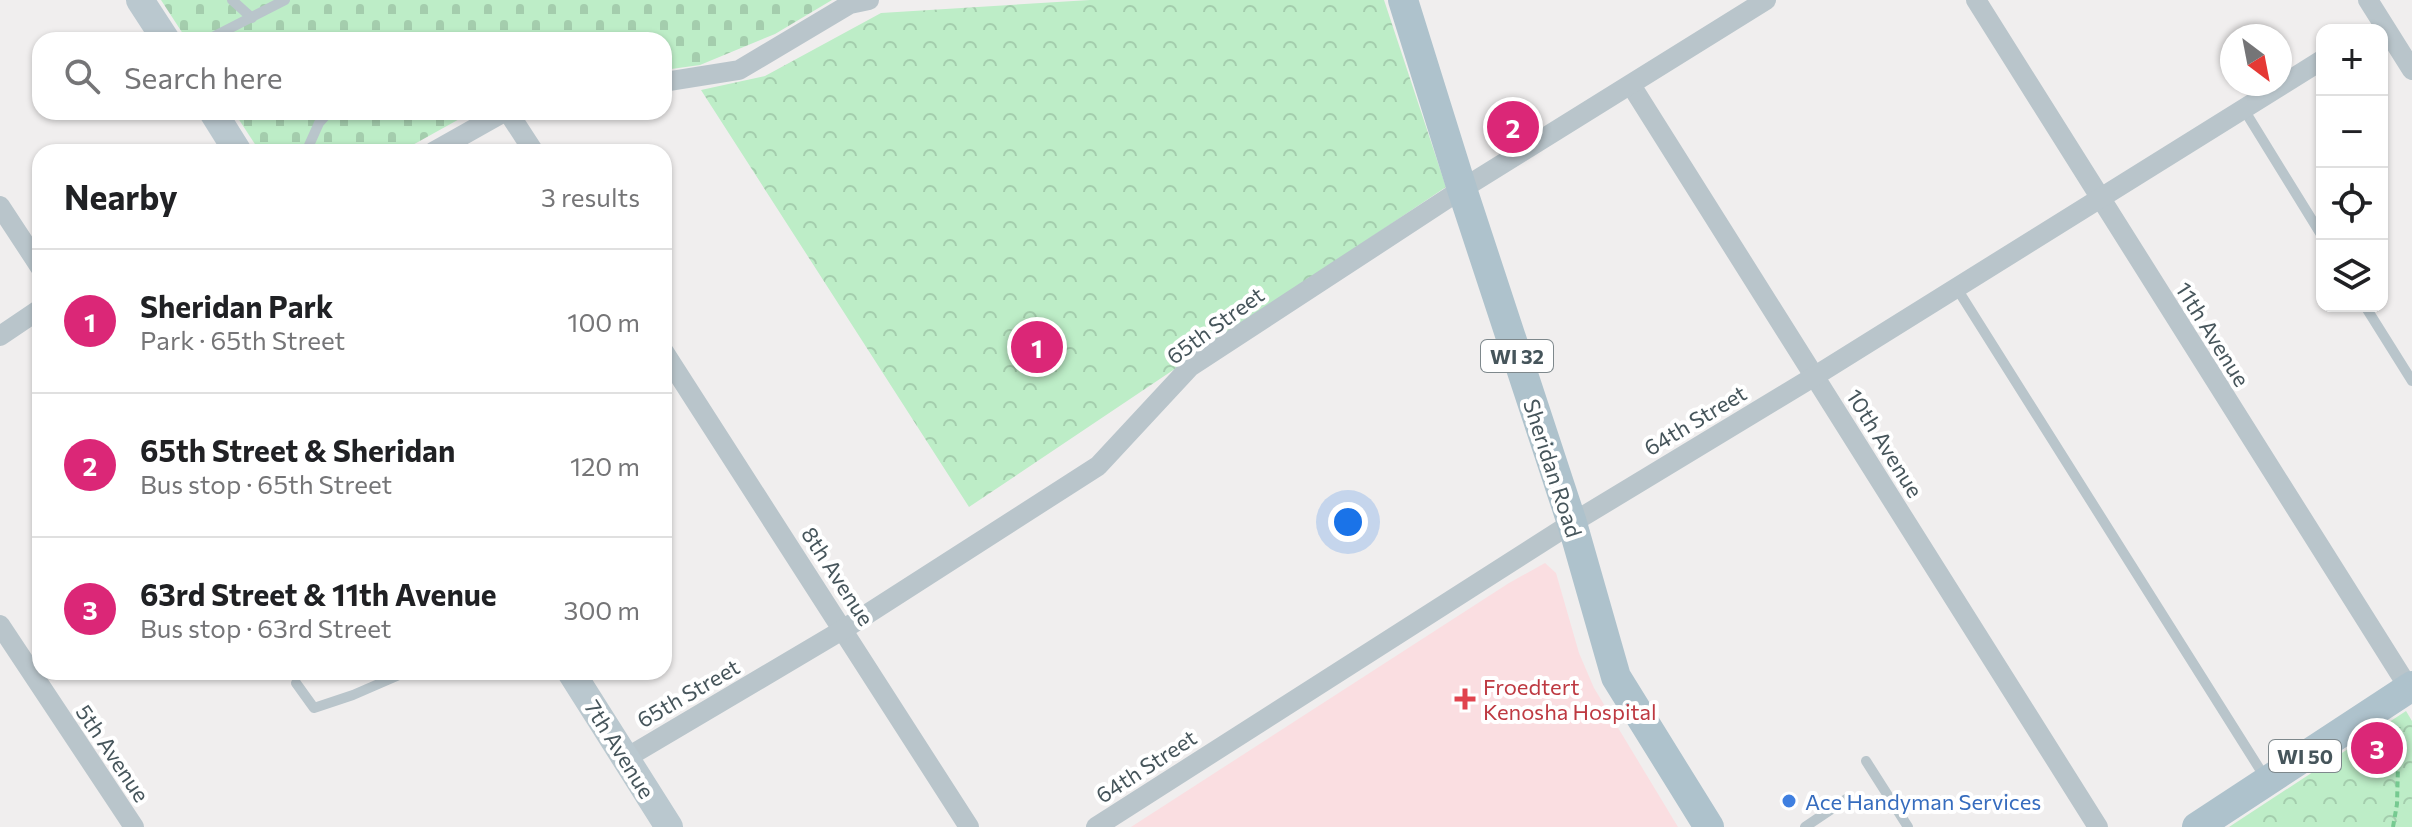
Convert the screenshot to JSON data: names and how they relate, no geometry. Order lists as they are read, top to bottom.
{
  "streets": {
    "main road": ["WI 32", "Sheridan Road", "WI 50"],
    "street": [
      "65th Street",
      "11th Avenue",
      "64th Street",
      "10th Avenue",
      "8th Avenue",
      "7th Avenue",
      "5th Avenue"
    ]
  },
  "crossings": [
    ["65th Street", "10th Avenue"],
    ["65th Street", "Sheridan Road"],
    ["65th Street", "8th Avenue"],
    ["65th Street", "7th Avenue"],
    ["11th Avenue", "64th Street"],
    ["11th Avenue", "WI 50"],
    ["64th Street", "10th Avenue"],
    ["64th Street", "Sheridan Road"]
  ],
  "places": {
    "health": ["Froedtert Kenosha Hospital"],
    "other": ["Ace Handyman Services"]
  },
  "north": "bottom right",
  "page": {
    "map_buttons": ["+", "−"],
    "search": "Search here",
    "pins": ["2", "1", "3"],
    "heading": ["Nearby", "3 results"],
    "list": [
      {
        "mark": "1",
        "name": "Sheridan Park",
        "note": "Park · 65th Street",
        "value": "100 m"
      },
      {
        "mark": "2",
        "name": "65th Street & Sheridan",
        "note": "Bus stop · 65th Street",
        "value": "120 m"
      },
      {
        "mark": "3",
        "name": "63rd Street & 11th Avenue",
        "note": "Bus stop · 63rd Street",
        "value": "300 m"
      }
    ]
  }
}
